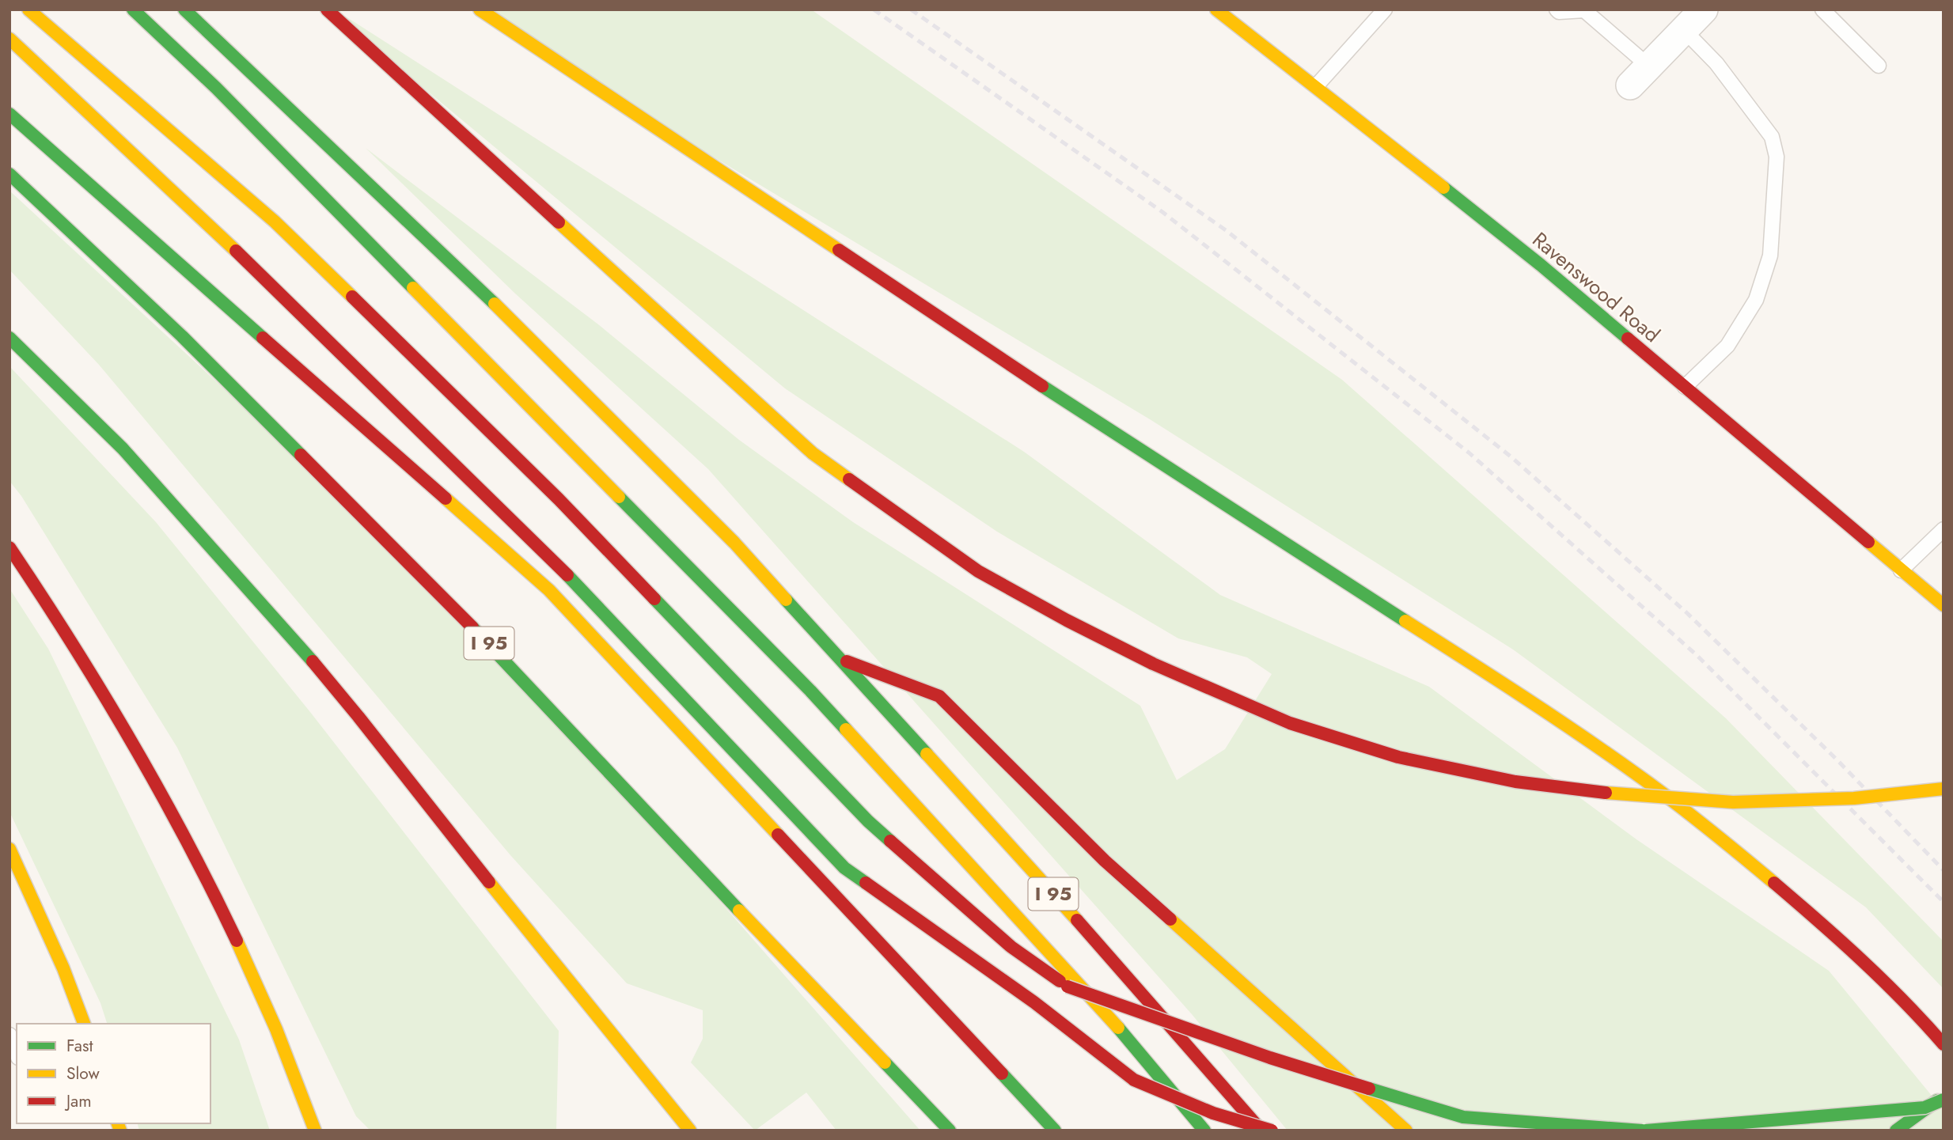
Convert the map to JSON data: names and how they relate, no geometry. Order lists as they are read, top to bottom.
{
  "streets": {
    "main road": ["Ravenswood Road", "I 95"]
  },
  "legend": ["Fast", "Slow", "Jam"]
}
